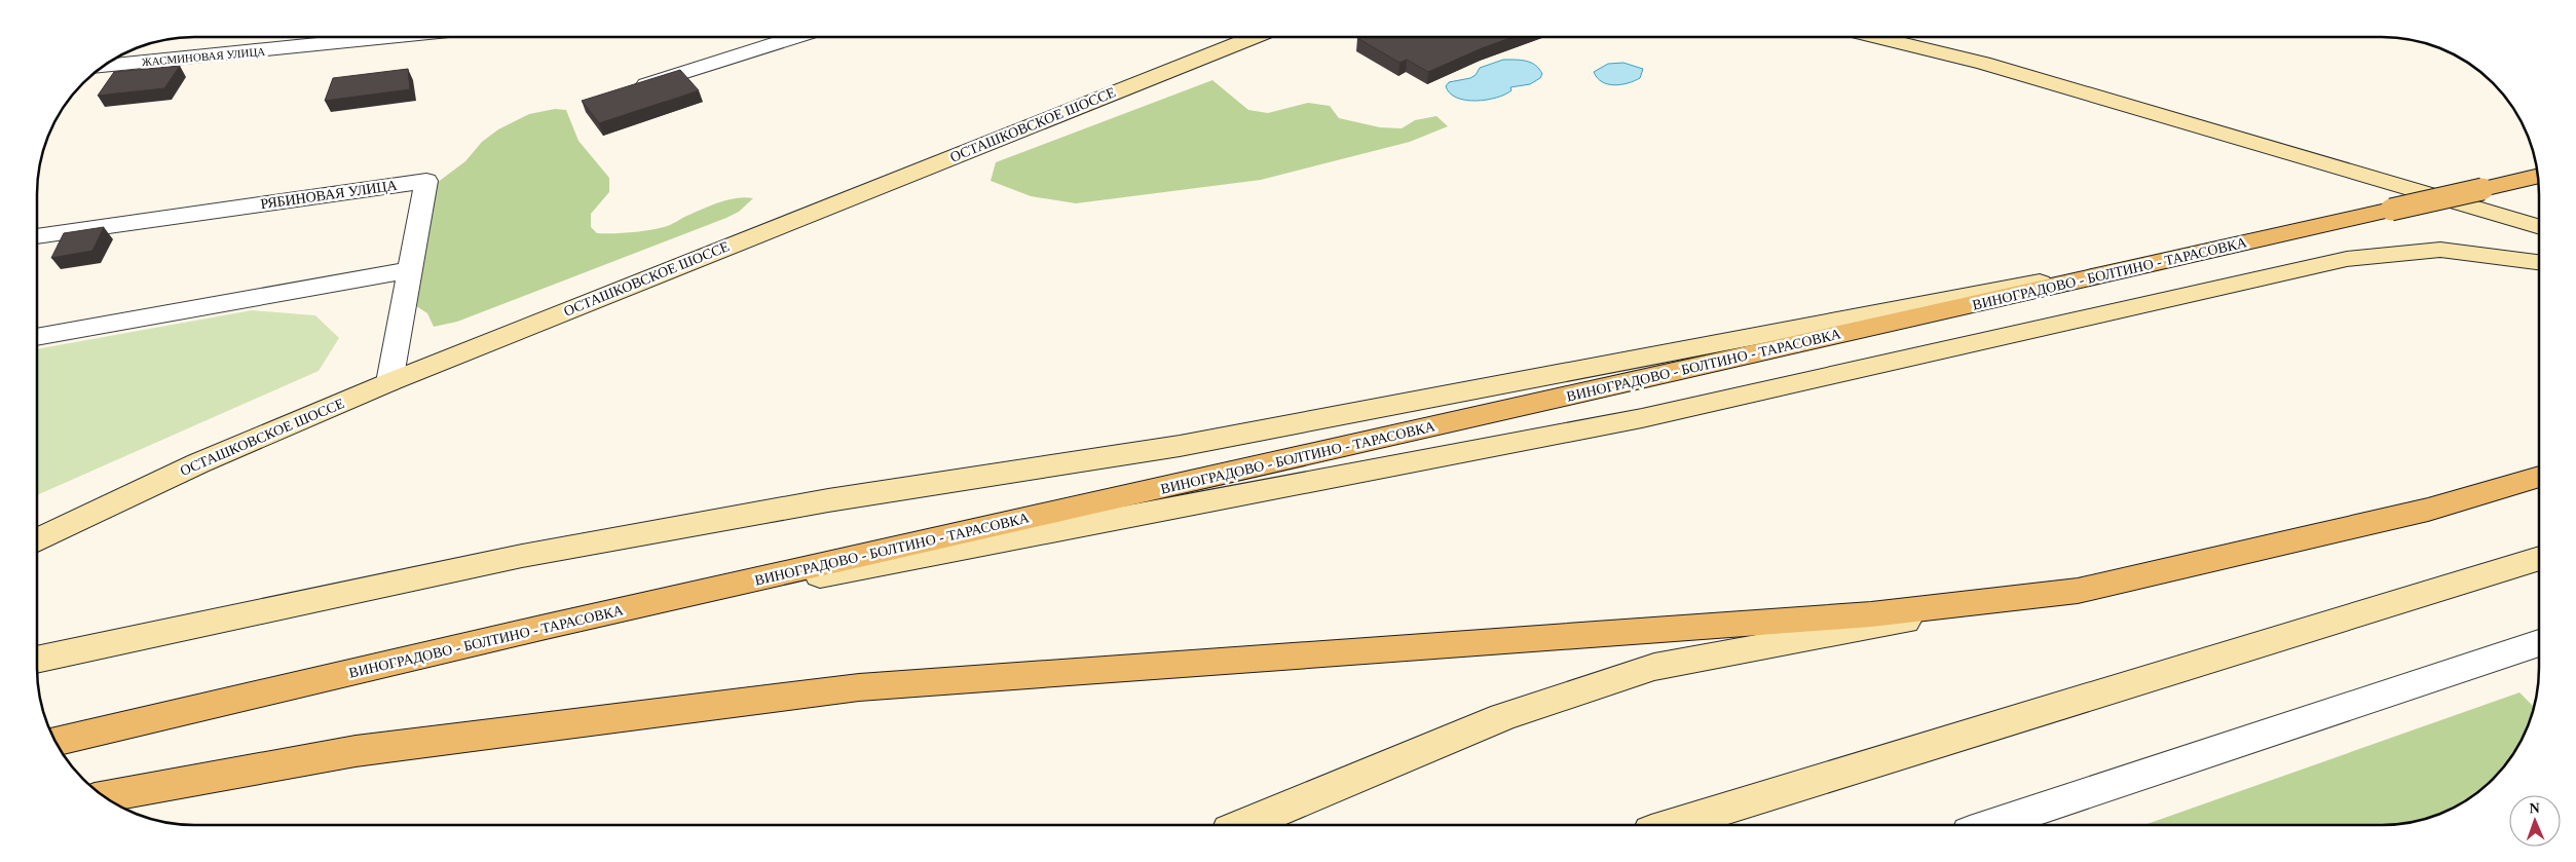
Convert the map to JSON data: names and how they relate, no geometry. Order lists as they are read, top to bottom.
{
  "streets": {
    "main road": ["ОСТАШКОВСКОЕ ШОССЕ", "ВИНОГРАДОВО - БОЛТИНО - ТАРАСОВКА"],
    "street": ["ЖАСМИНОВАЯ УЛИЦА", "РЯБИНОВАЯ УЛИЦА"]
  },
  "crossings": [
    ["ОСТАШКОВСКОЕ ШОССЕ", "РЯБИНОВАЯ УЛИЦА"]
  ],
  "north": "top"
}
